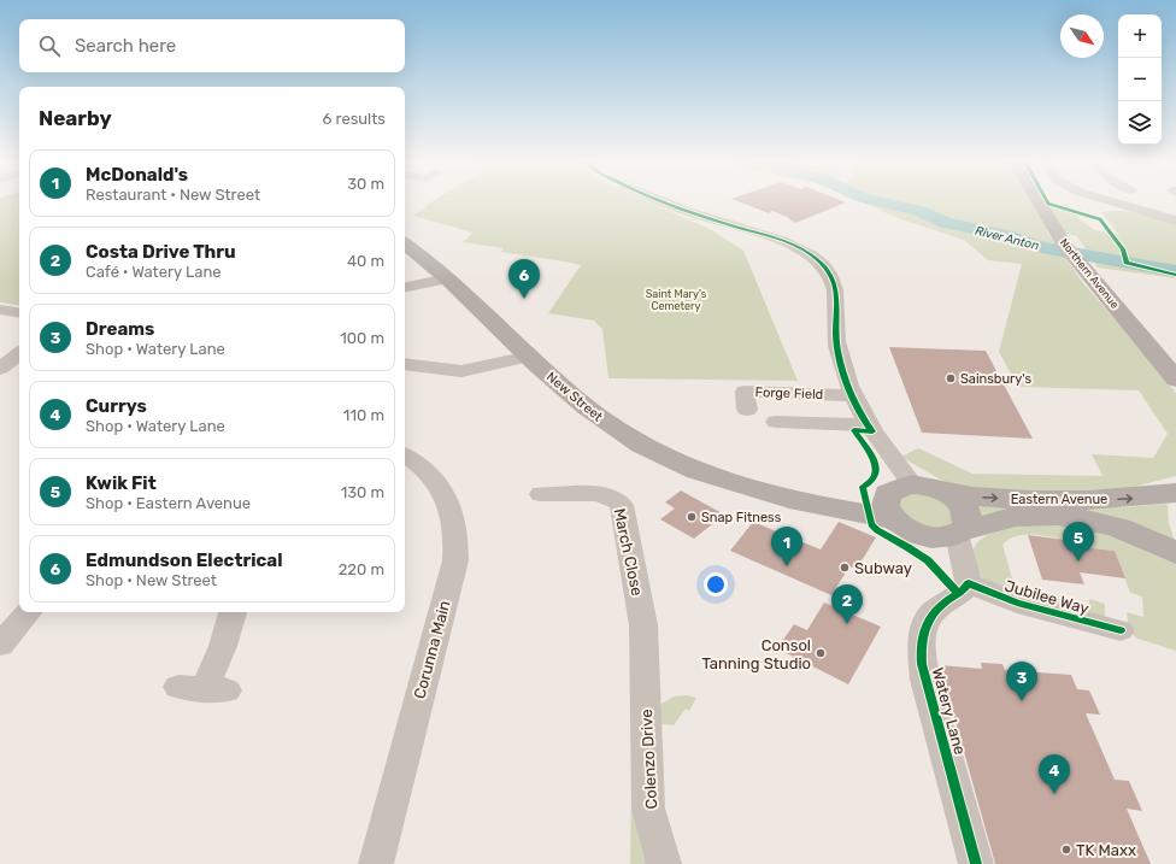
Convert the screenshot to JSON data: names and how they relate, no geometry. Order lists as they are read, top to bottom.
{
  "streets": {
    "main road": ["Northern Avenue", "New Street", "Eastern Avenue"],
    "street": [
      "Forge Field",
      "March Close",
      "Jubilee Way",
      "Corunna Main",
      "Watery Lane",
      "Colenzo Drive"
    ]
  },
  "crossings": [
    ["New Street", "Eastern Avenue"],
    ["New Street", "Jubilee Way"],
    ["New Street", "Watery Lane"],
    ["Eastern Avenue", "Jubilee Way"],
    ["Eastern Avenue", "Watery Lane"],
    ["March Close", "Colenzo Drive"],
    ["Jubilee Way", "Watery Lane"]
  ],
  "water": ["River Anton"],
  "parks": ["Saint Mary's Cemetery"],
  "places": [
    "Sainsbury's",
    "Snap Fitness",
    "Subway",
    "Consol Tanning Studio",
    "TK Maxx"
  ],
  "north": "bottom right",
  "page": {
    "map_buttons": ["+", "−"],
    "search": "Search here",
    "heading": ["Nearby", "6 results"],
    "list": [
      {
        "mark": "1",
        "name": "McDonald's",
        "note": "Restaurant · New Street",
        "value": "30 m"
      },
      {
        "mark": "2",
        "name": "Costa Drive Thru",
        "note": "Café · Watery Lane",
        "value": "40 m"
      },
      {
        "mark": "3",
        "name": "Dreams",
        "note": "Shop · Watery Lane",
        "value": "100 m"
      },
      {
        "mark": "4",
        "name": "Currys",
        "note": "Shop · Watery Lane",
        "value": "110 m"
      },
      {
        "mark": "5",
        "name": "Kwik Fit",
        "note": "Shop · Eastern Avenue",
        "value": "130 m"
      },
      {
        "mark": "6",
        "name": "Edmundson Electrical",
        "note": "Shop · New Street",
        "value": "220 m"
      }
    ],
    "pins": [
      "6",
      "5",
      "1",
      "2",
      "3",
      "4"
    ]
  }
}
